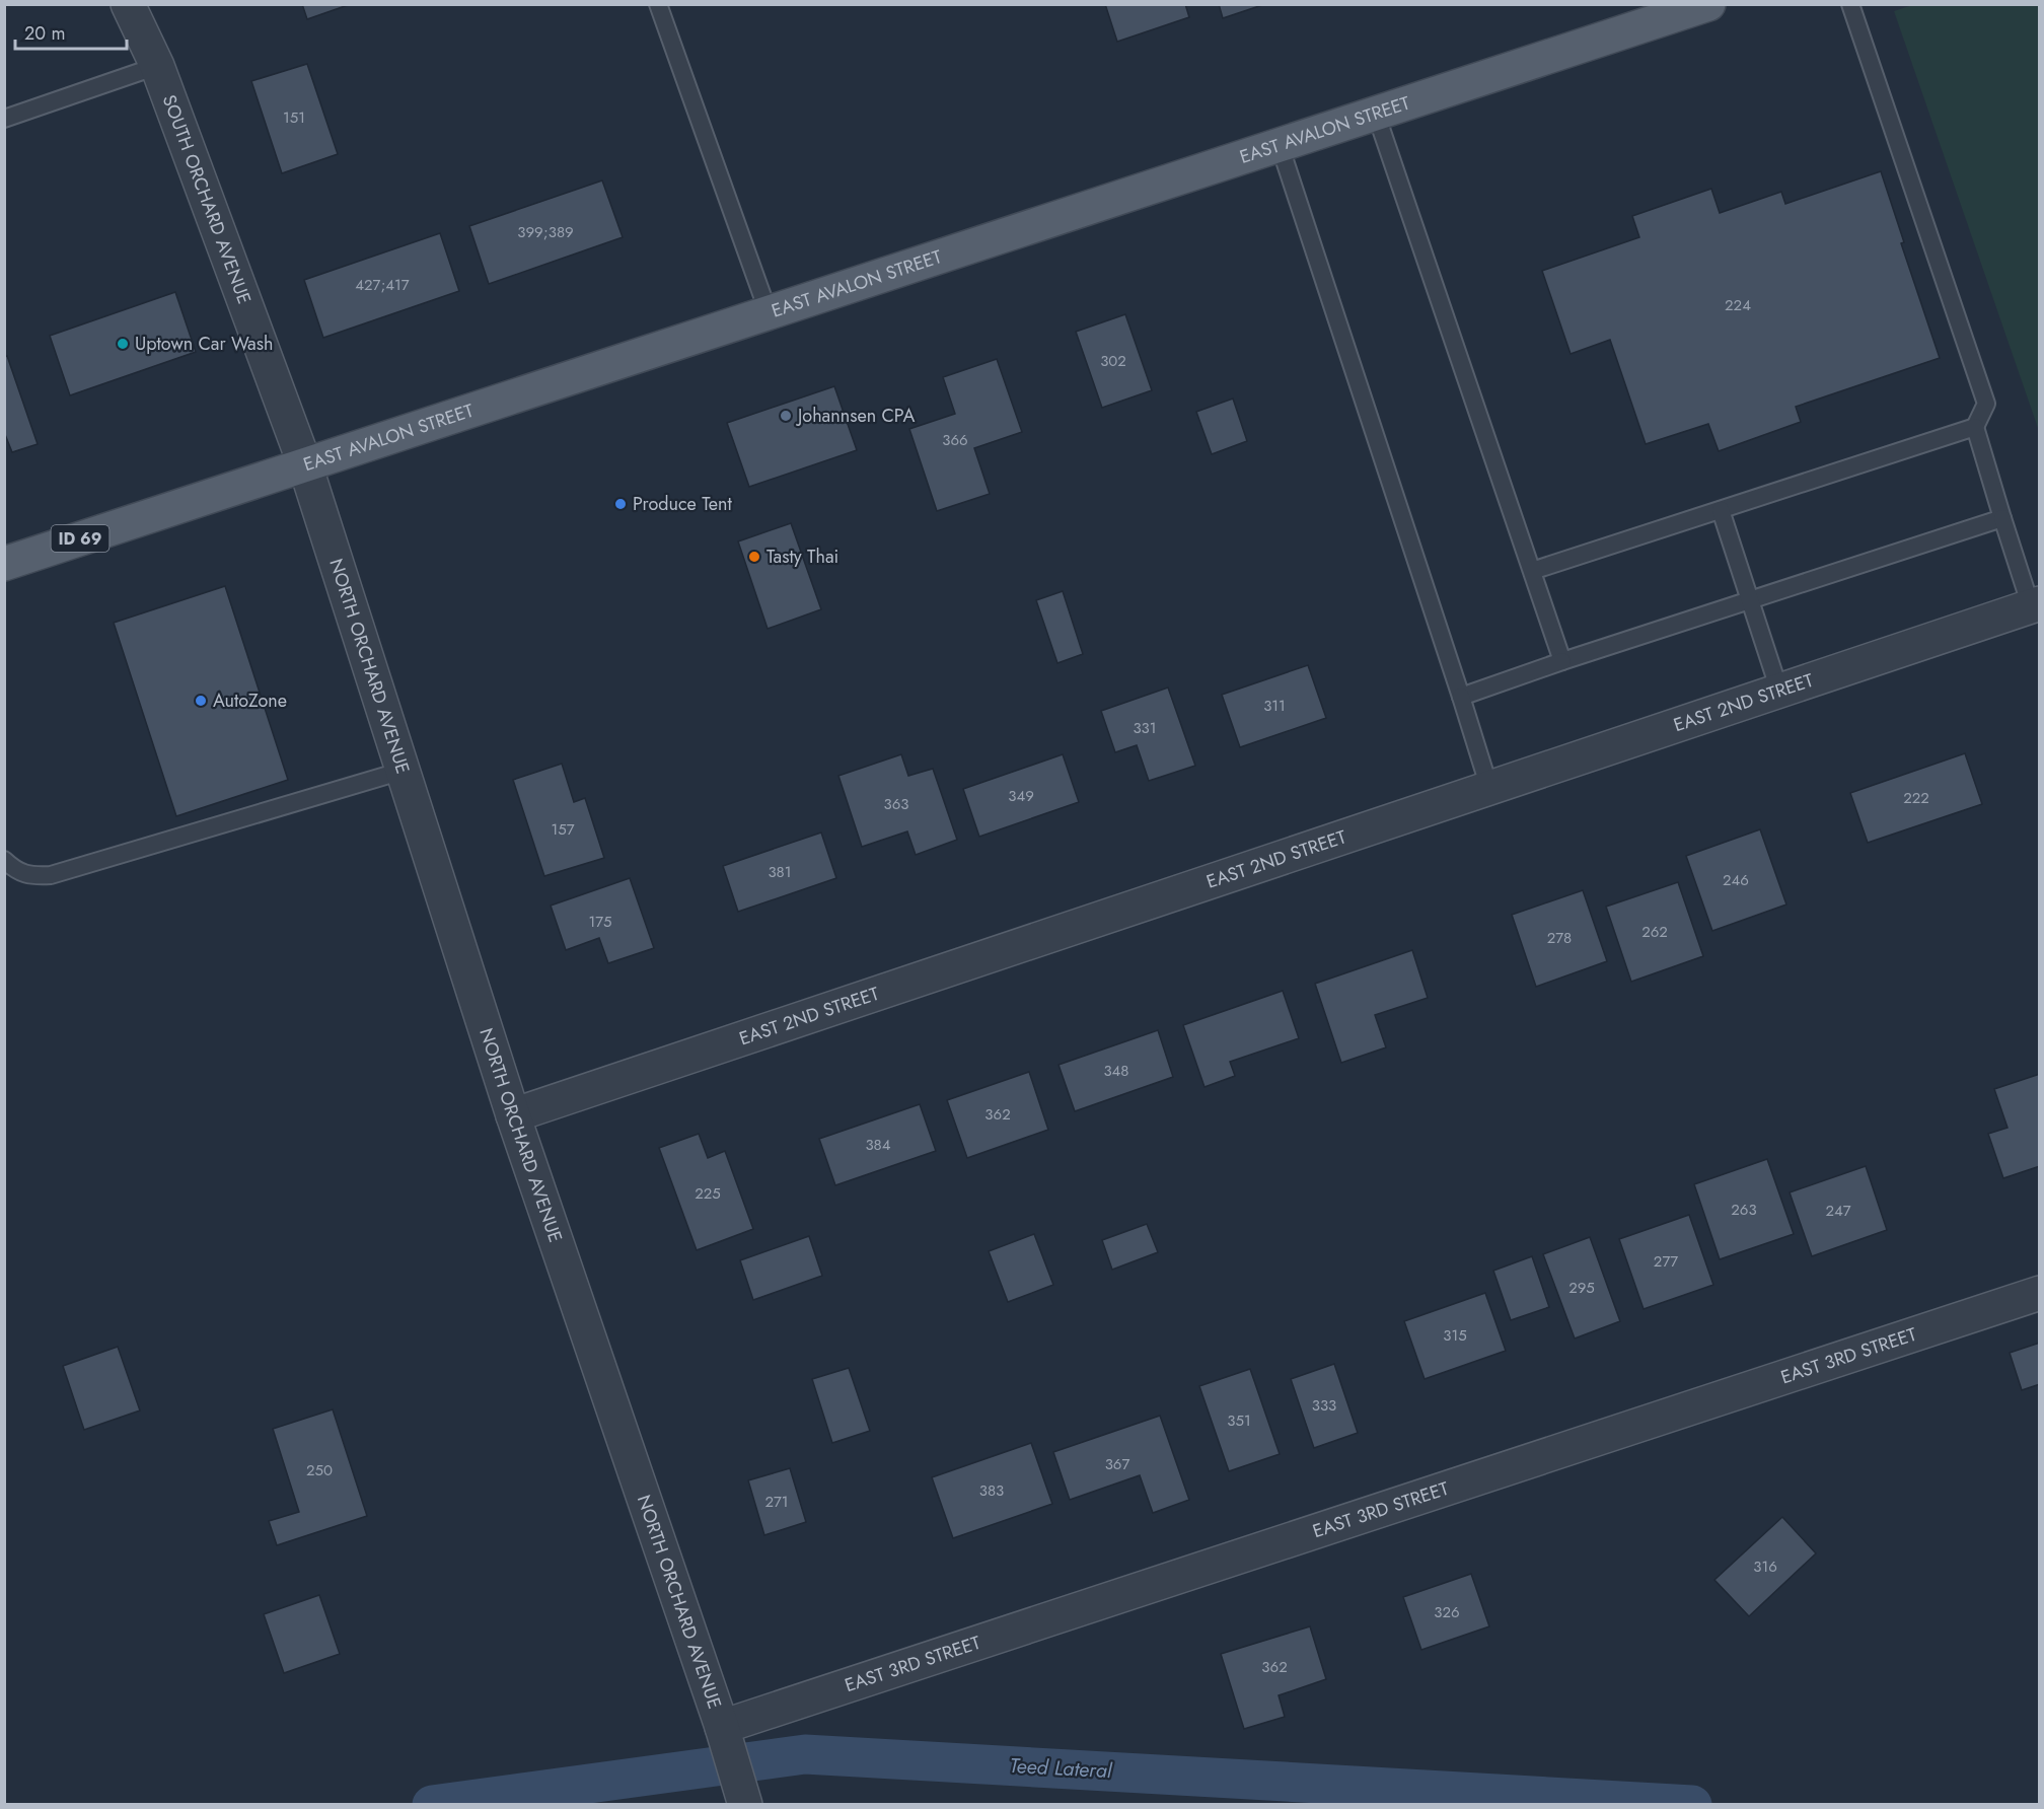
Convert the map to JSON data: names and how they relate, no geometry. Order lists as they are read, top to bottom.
{
  "streets": {
    "main road": ["EAST AVALON STREET", "ID 69"],
    "street": [
      "SOUTH ORCHARD AVENUE",
      "NORTH ORCHARD AVENUE",
      "EAST 2ND STREET",
      "EAST 3RD STREET"
    ]
  },
  "crossings": [
    ["EAST AVALON STREET", "SOUTH ORCHARD AVENUE"],
    ["EAST AVALON STREET", "NORTH ORCHARD AVENUE"],
    ["SOUTH ORCHARD AVENUE", "NORTH ORCHARD AVENUE"],
    ["NORTH ORCHARD AVENUE", "EAST 2ND STREET"],
    ["NORTH ORCHARD AVENUE", "EAST 3RD STREET"]
  ],
  "water": ["Teed Lateral"],
  "places": [
    "Uptown Car Wash",
    "Johannsen CPA",
    "Produce Tent",
    "Tasty Thai",
    "AutoZone"
  ],
  "house_numbers": [
    "151",
    "399;389",
    "427;417",
    "224",
    "302",
    "366",
    "311",
    "331",
    "349",
    "222",
    "363",
    "157",
    "381",
    "246",
    "175",
    "262",
    "278",
    "348",
    "362",
    "384",
    "225",
    "263",
    "247",
    "277",
    "295",
    "315",
    "333",
    "351",
    "367",
    "250",
    "383",
    "271",
    "316",
    "326",
    "362"
  ],
  "scale_bar": "20 m"
}
